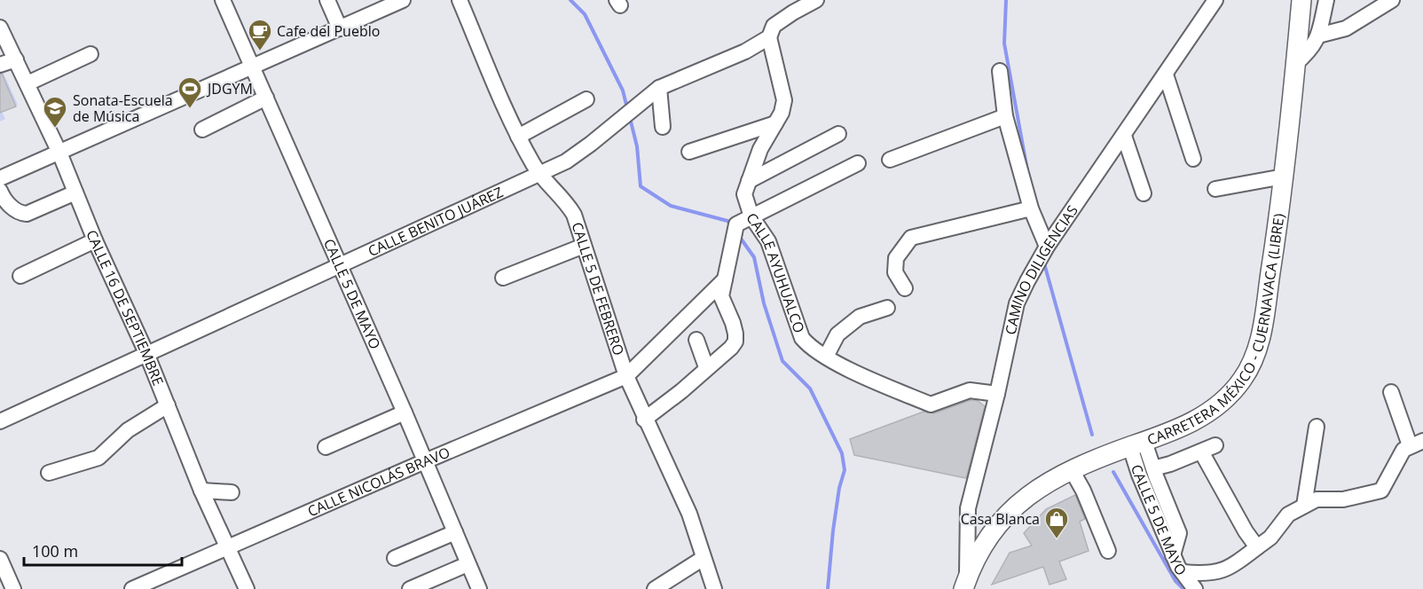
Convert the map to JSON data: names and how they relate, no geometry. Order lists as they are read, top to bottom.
{
  "streets": {
    "main road": ["CARRETERA MÉXICO - CUERNAVACA (LIBRE)"],
    "street": [
      "CALLE BENITO JUÁREZ",
      "CAMINO DILIGENCIAS",
      "CALLE AYUHUALCO",
      "CALLE 5 DE FEBRERO",
      "CALLE 5 DE MAYO",
      "CALLE 16 DE SEPTIEMBRE",
      "CALLE NICOLÁS BRAVO"
    ]
  },
  "crossings": [
    ["CALLE BENITO JUÁREZ", "CALLE AYUHUALCO"],
    ["CALLE BENITO JUÁREZ", "CALLE 5 DE FEBRERO"],
    ["CALLE BENITO JUÁREZ", "CALLE 5 DE MAYO"],
    ["CALLE BENITO JUÁREZ", "CALLE 16 DE SEPTIEMBRE"],
    ["CAMINO DILIGENCIAS", "CALLE AYUHUALCO"],
    ["CAMINO DILIGENCIAS", "CARRETERA MÉXICO - CUERNAVACA (LIBRE)"],
    ["CALLE 5 DE FEBRERO", "CALLE NICOLÁS BRAVO"],
    ["CALLE 5 DE MAYO", "CARRETERA MÉXICO - CUERNAVACA (LIBRE)"],
    ["CALLE 5 DE MAYO", "CALLE NICOLÁS BRAVO"],
    ["CALLE 16 DE SEPTIEMBRE", "CALLE NICOLÁS BRAVO"]
  ],
  "places": {
    "cafe": ["Cafe del Pueblo"],
    "sports": ["JDGYM"],
    "school or university": ["Sonata-Escuela de Música"],
    "shop": ["Casa Blanca"]
  },
  "scale_bar": "100 m"
}
